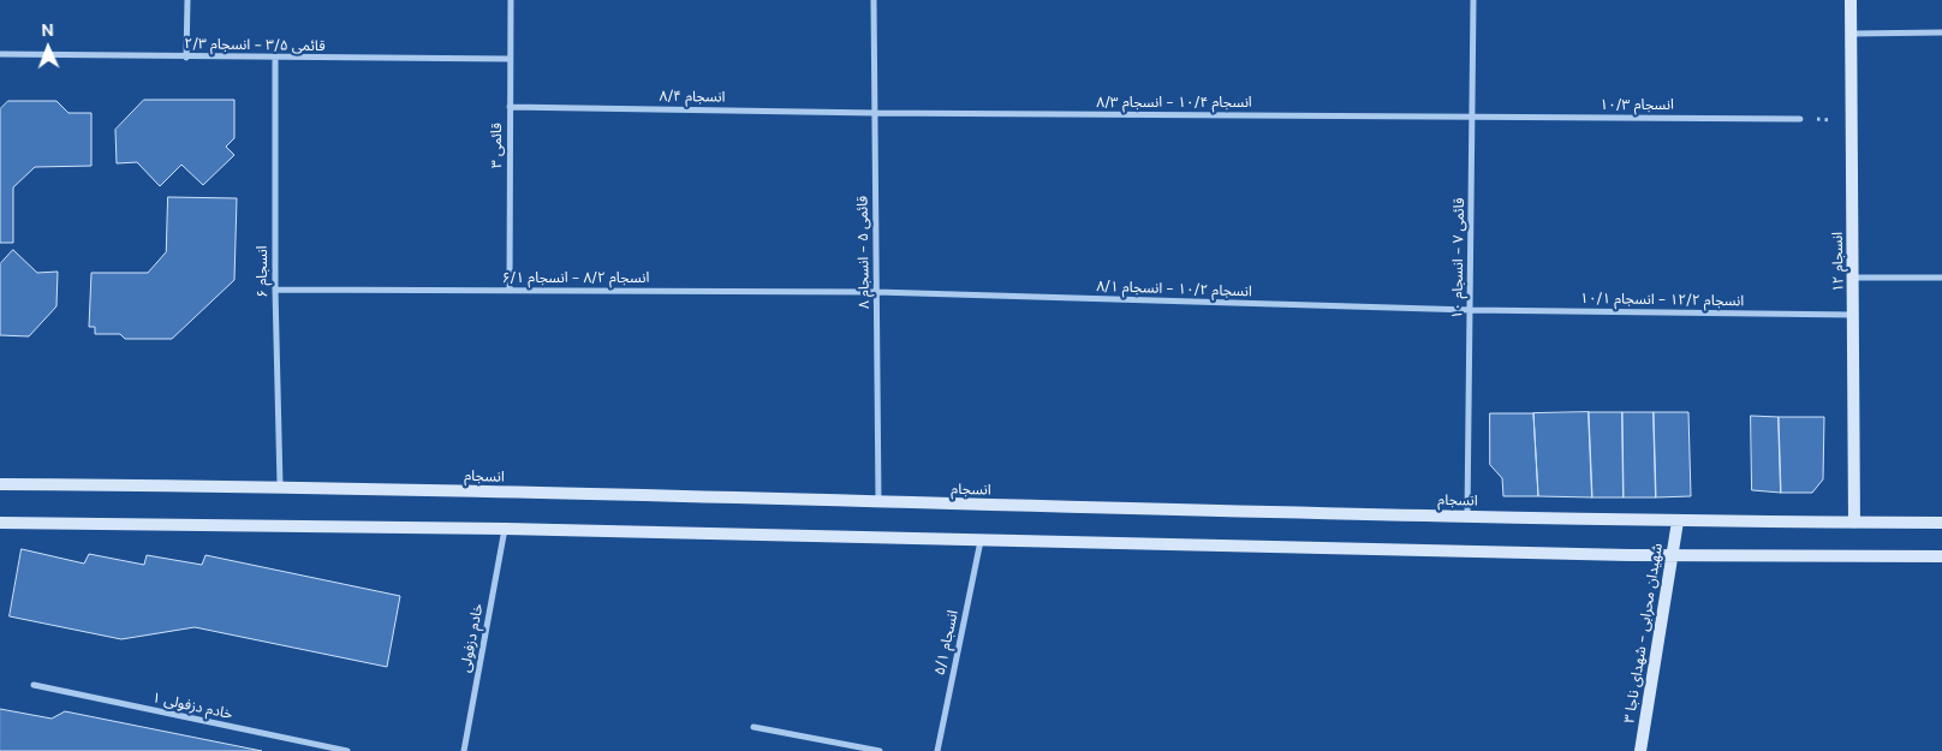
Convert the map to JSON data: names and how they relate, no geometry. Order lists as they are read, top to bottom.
{
  "streets": {
    "main road": ["انسجام ۱۲", "انسجام", "شهیدان محرابی - شهدای ناجا ۳"],
    "street": [
      "قائمی ۳/۵ - انسجام ۲/۳",
      "انسجام ۸/۴",
      "انسجام ۱۰/۴ - انسجام ۸/۳",
      "انسجام ۱۰/۳",
      "قائمی ۳",
      "قائمی ۵ - انسجام ۸",
      "قائمی ۷ - انسجام ۱۰",
      "انسجام ۶",
      "انسجام ۸/۲ - انسجام ۶/۱",
      "انسجام ۱۰/۲ - انسجام ۸/۱",
      "انسجام ۱۲/۲ - انسجام ۱۰/۱",
      "خادم دزفولی",
      "انسجام ۵/۱",
      "خادم دزفولی ۱"
    ]
  },
  "crossings": [
    ["قائمی ۳/۵ - انسجام ۲/۳", "قائمی ۳"],
    ["قائمی ۳/۵ - انسجام ۲/۳", "انسجام ۶"],
    ["انسجام ۸/۴", "انسجام ۱۰/۴ - انسجام ۸/۳"],
    ["انسجام ۸/۴", "قائمی ۳"],
    ["انسجام ۸/۴", "قائمی ۵ - انسجام ۸"],
    ["انسجام ۱۰/۴ - انسجام ۸/۳", "انسجام ۱۰/۳"],
    ["انسجام ۱۰/۴ - انسجام ۸/۳", "قائمی ۵ - انسجام ۸"],
    ["انسجام ۱۰/۴ - انسجام ۸/۳", "قائمی ۷ - انسجام ۱۰"],
    ["انسجام ۱۰/۳", "قائمی ۷ - انسجام ۱۰"],
    ["قائمی ۳", "انسجام ۸/۲ - انسجام ۶/۱"],
    ["قائمی ۵ - انسجام ۸", "انسجام ۸/۲ - انسجام ۶/۱"],
    ["قائمی ۵ - انسجام ۸", "انسجام ۱۰/۲ - انسجام ۸/۱"],
    ["قائمی ۵ - انسجام ۸", "انسجام"],
    ["قائمی ۷ - انسجام ۱۰", "انسجام ۱۰/۲ - انسجام ۸/۱"],
    ["قائمی ۷ - انسجام ۱۰", "انسجام ۱۲/۲ - انسجام ۱۰/۱"],
    ["قائمی ۷ - انسجام ۱۰", "انسجام"],
    ["انسجام ۱۲", "انسجام ۱۲/۲ - انسجام ۱۰/۱"],
    ["انسجام ۱۲", "انسجام"],
    ["انسجام ۶", "انسجام ۸/۲ - انسجام ۶/۱"],
    ["انسجام ۶", "انسجام"],
    ["انسجام ۸/۲ - انسجام ۶/۱", "انسجام ۱۰/۲ - انسجام ۸/۱"],
    ["انسجام ۱۰/۲ - انسجام ۸/۱", "انسجام ۱۲/۲ - انسجام ۱۰/۱"],
    ["انسجام", "شهیدان محرابی - شهدای ناجا ۳"]
  ],
  "north": "top"
}
